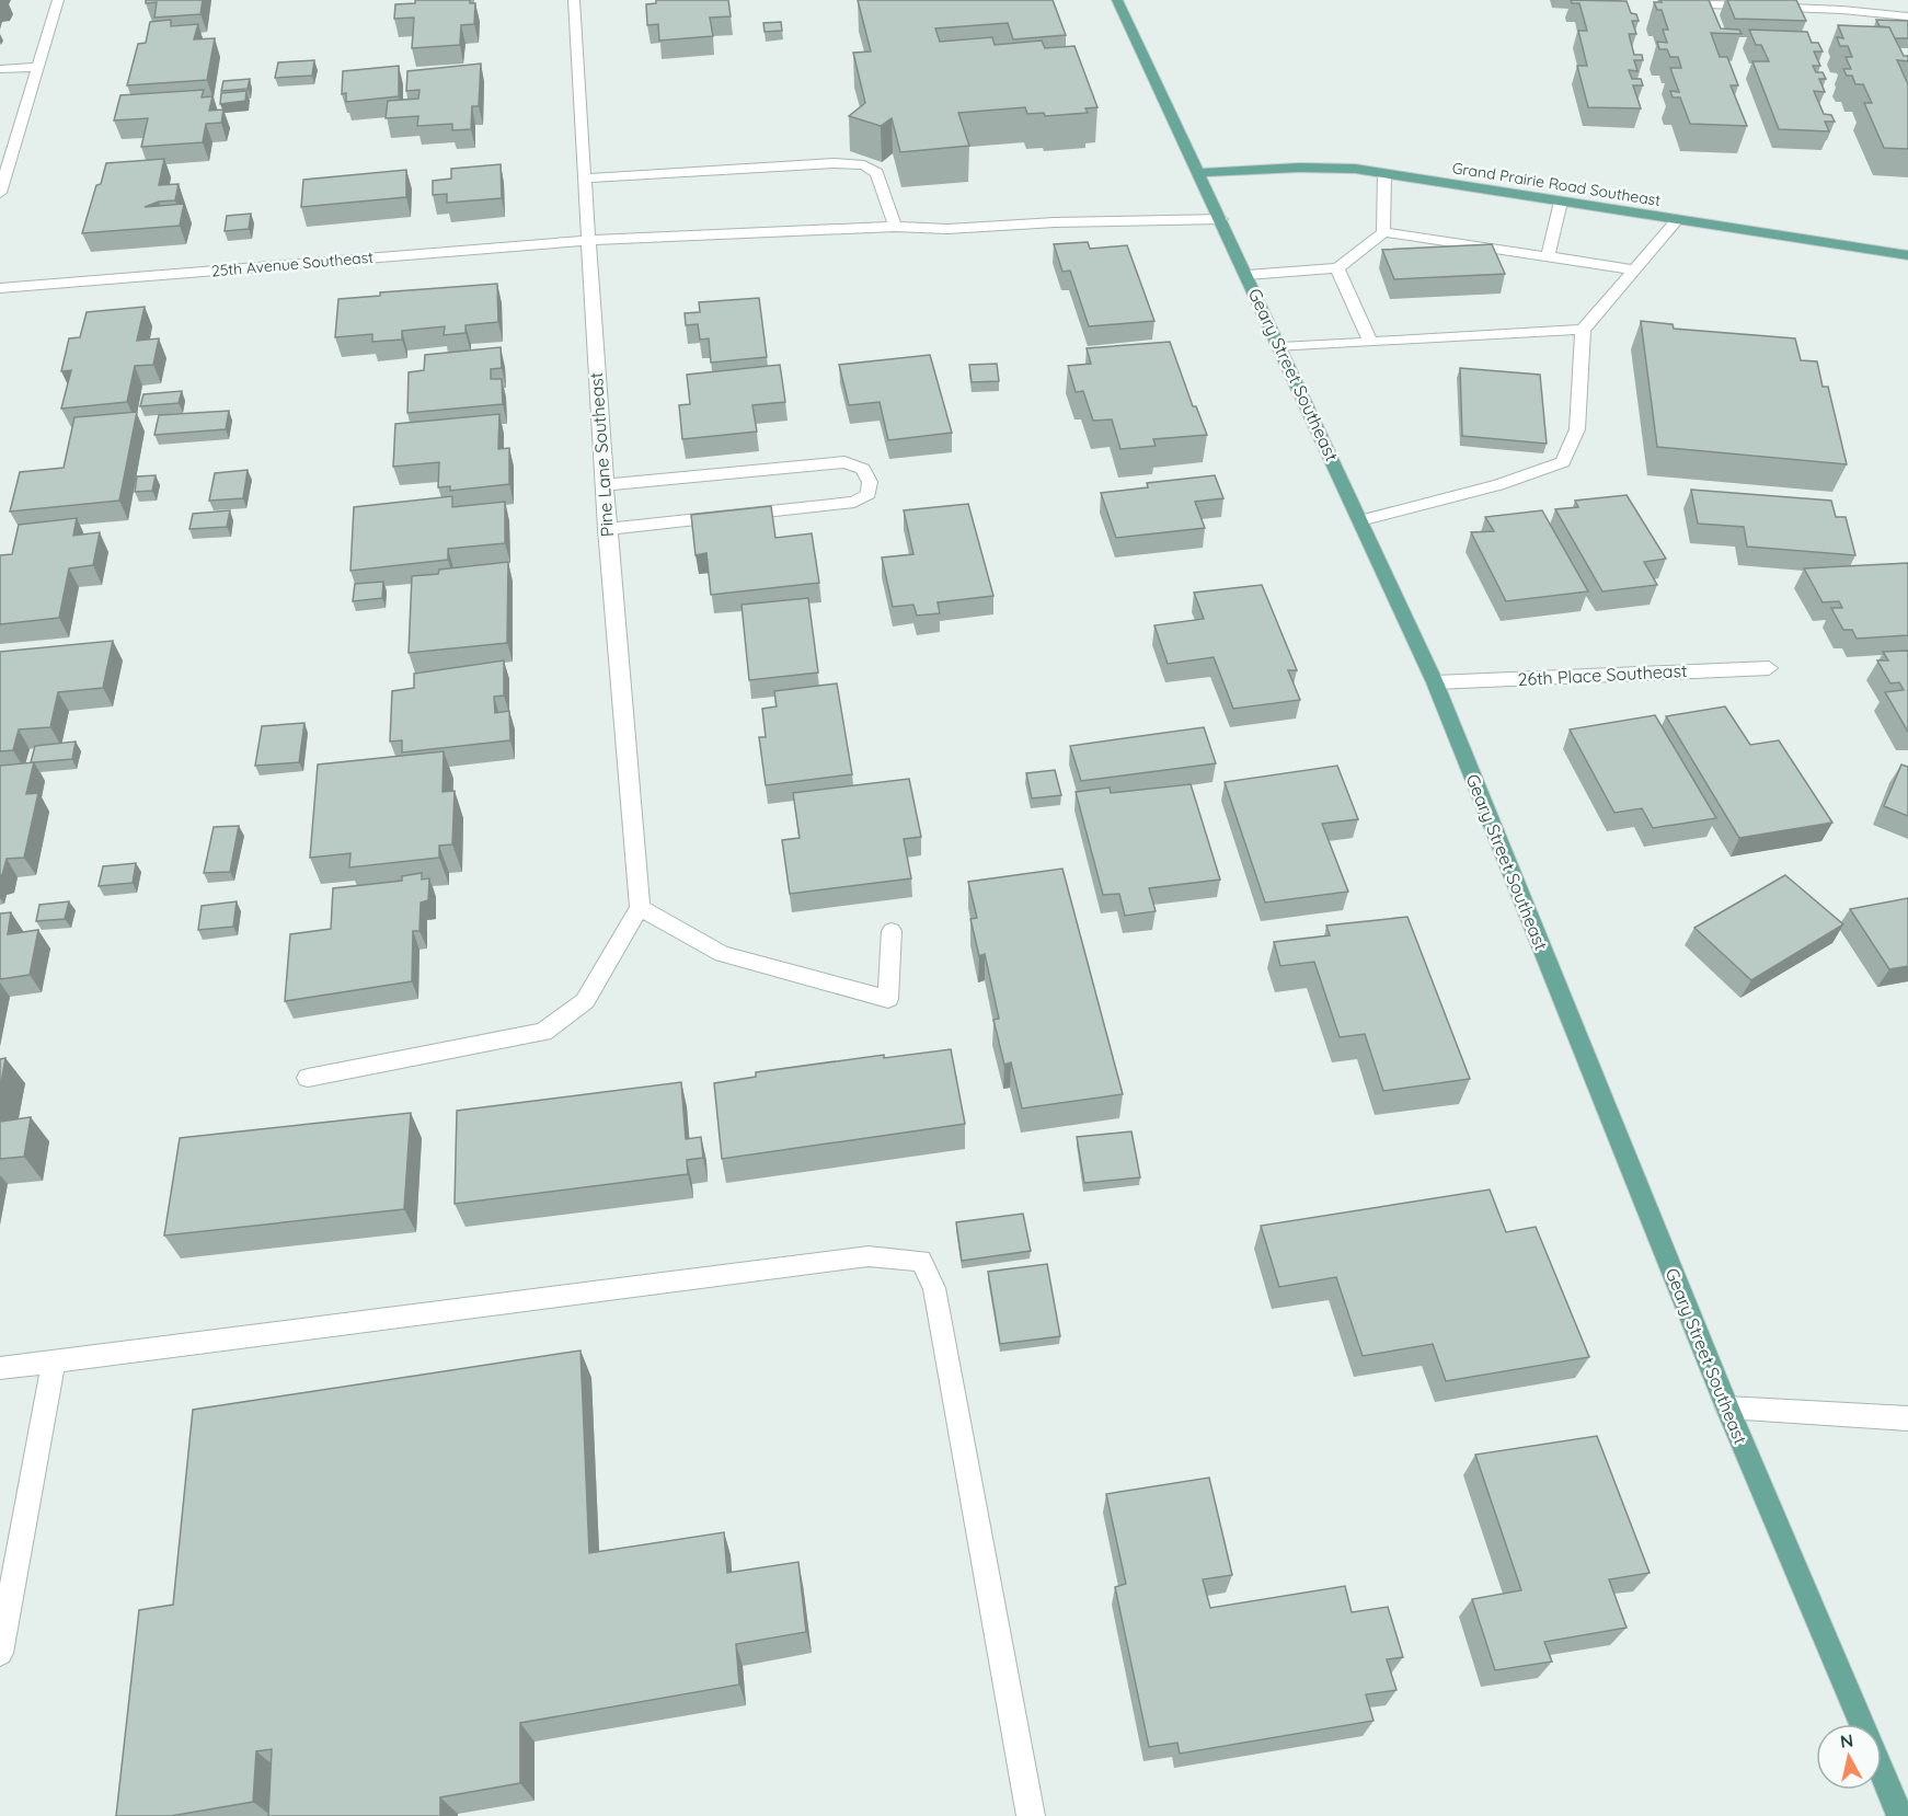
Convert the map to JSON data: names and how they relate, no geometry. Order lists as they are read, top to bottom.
{
  "streets": {
    "main road": ["Grand Prairie Road Southeast", "Geary Street Southeast"],
    "street": ["25th Avenue Southeast", "Pine Lane Southeast", "26th Place Southeast"]
  },
  "crossings": [
    ["Grand Prairie Road Southeast", "Geary Street Southeast"],
    ["25th Avenue Southeast", "Geary Street Southeast"],
    ["25th Avenue Southeast", "Pine Lane Southeast"],
    ["Geary Street Southeast", "26th Place Southeast"]
  ],
  "north": "top"
}
